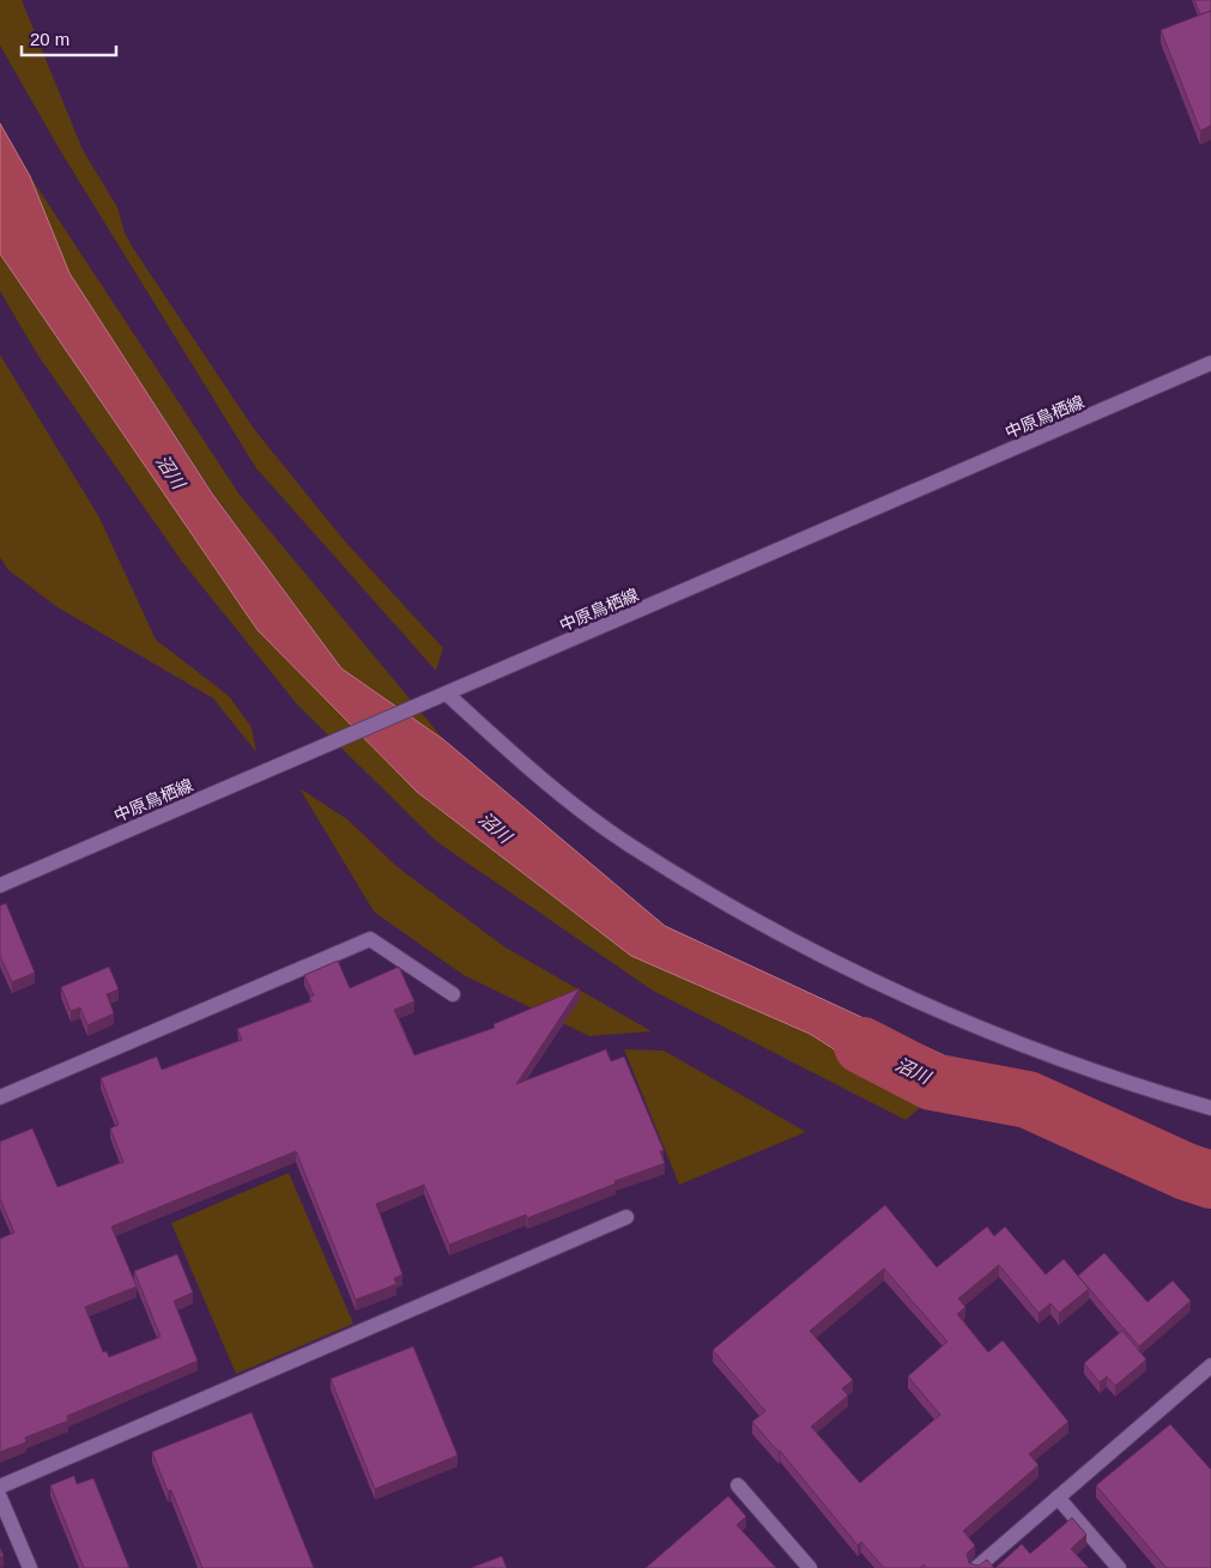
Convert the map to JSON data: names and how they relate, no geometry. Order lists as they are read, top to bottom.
{
  "streets": {
    "street": ["中原鳥栖線"]
  },
  "water": ["沼川"],
  "scale_bar": "20 m"
}
